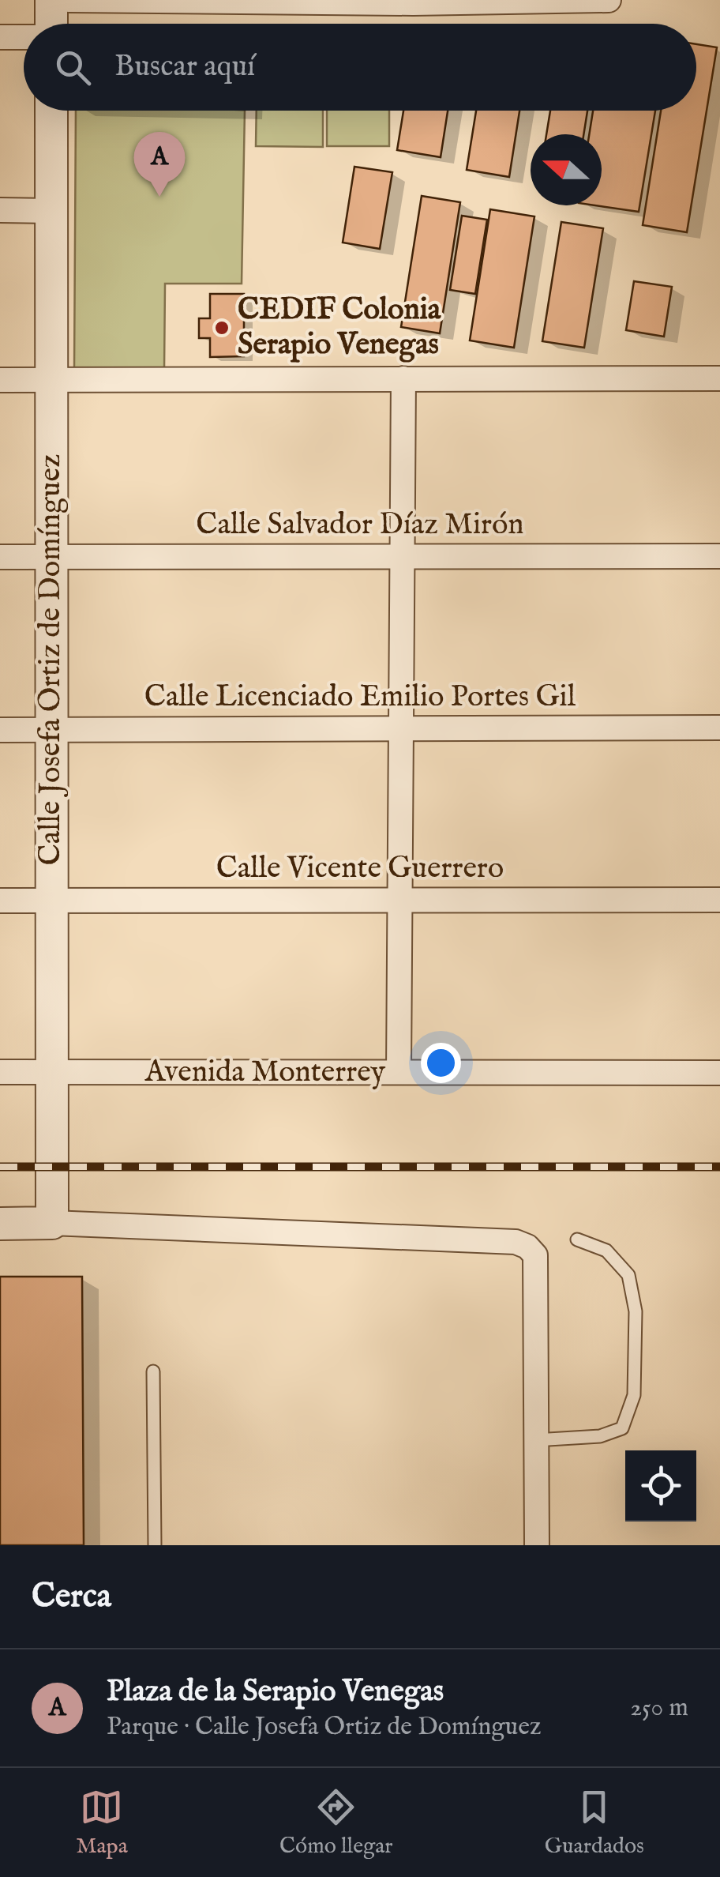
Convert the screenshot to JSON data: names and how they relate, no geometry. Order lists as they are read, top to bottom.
{
  "streets": {
    "street": [
      "Calle Salvador Díaz Mirón",
      "Calle Josefa Ortiz de Domínguez",
      "Calle Licenciado Emilio Portes Gil",
      "Calle Vicente Guerrero",
      "Avenida Monterrey"
    ]
  },
  "crossings": [
    ["Calle Salvador Díaz Mirón", "Calle Josefa Ortiz de Domínguez"],
    ["Calle Josefa Ortiz de Domínguez", "Calle Licenciado Emilio Portes Gil"],
    ["Calle Josefa Ortiz de Domínguez", "Calle Vicente Guerrero"],
    ["Calle Josefa Ortiz de Domínguez", "Avenida Monterrey"]
  ],
  "places": ["CEDIF Colonia Serapio Venegas"],
  "north": "left",
  "page": {
    "search": "Buscar aquí",
    "pins": "A",
    "heading": "Cerca",
    "list": [
      {
        "mark": "A",
        "name": "Plaza de la Serapio Venegas",
        "note": "Parque · Calle Josefa Ortiz de Domínguez",
        "value": "250 m"
      }
    ],
    "nav": ["Mapa", "Cómo llegar", "Guardados"]
  }
}
